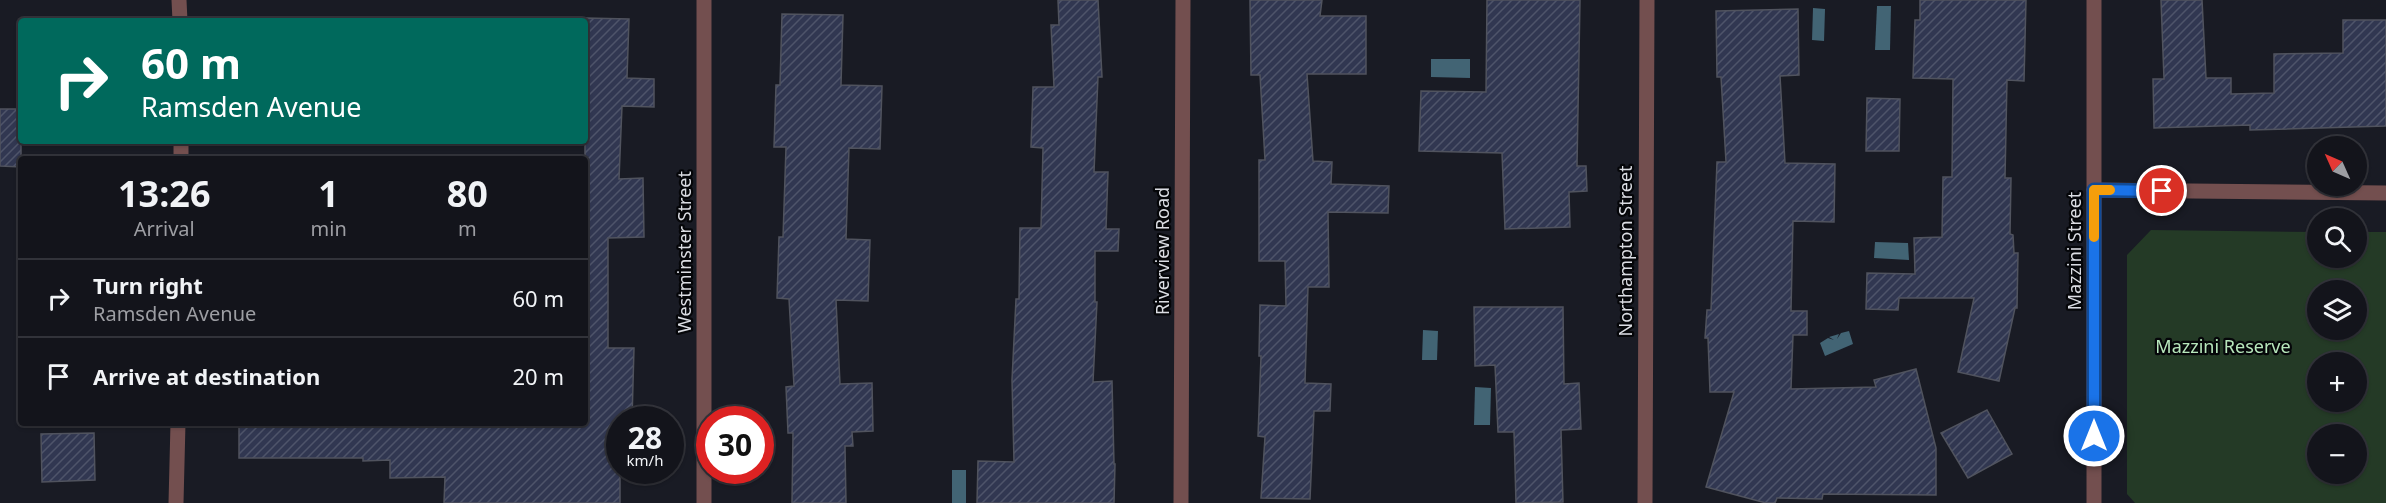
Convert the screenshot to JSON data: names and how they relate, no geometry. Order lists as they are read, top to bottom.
{
  "streets": {
    "street": [
      "Riverview Road",
      "Northampton Street",
      "Mazzini Street",
      "Westminster Street"
    ]
  },
  "parks": ["Mazzini Reserve"],
  "north": "top left",
  "page": {
    "turn": ["60 m", "Ramsden Avenue"],
    "map_buttons": ["+", "−"],
    "eta": [
      "13:26",
      "Arrival",
      "1",
      "min",
      "80",
      "m"
    ],
    "list": [
      {
        "name": "Turn right",
        "note": "Ramsden Avenue",
        "value": "60 m"
      },
      {
        "name": "Arrive at destination",
        "value": "20 m"
      }
    ],
    "speed": "28 km/h",
    "limit": "30"
  }
}
